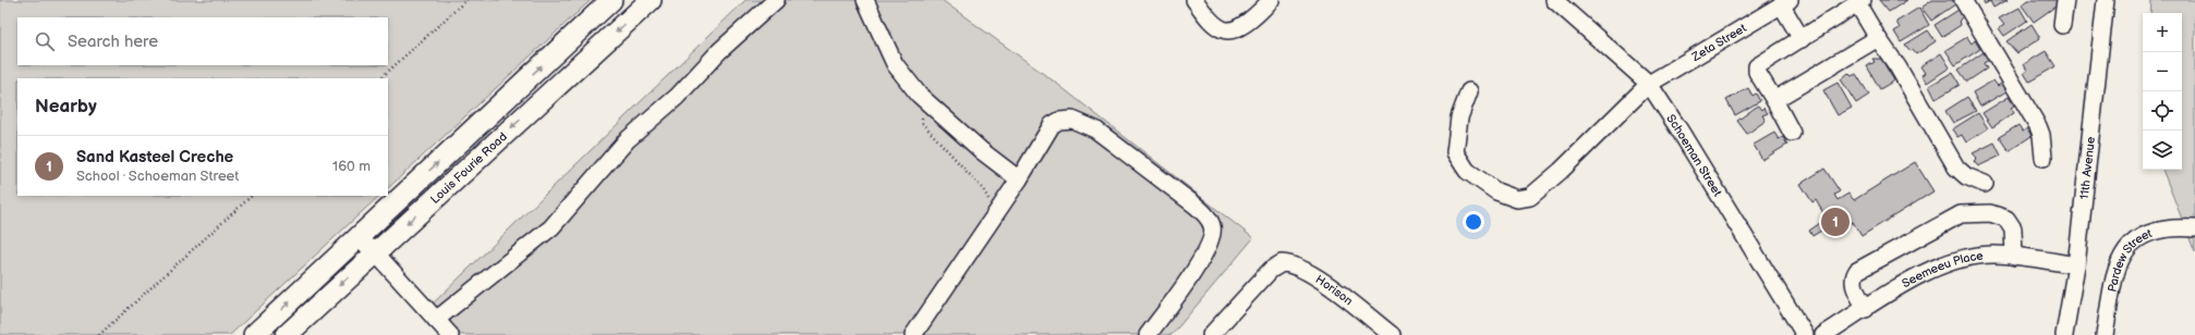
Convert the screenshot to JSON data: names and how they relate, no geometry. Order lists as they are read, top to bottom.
{
  "streets": {
    "main road": ["Louis Fourie Road"],
    "street": [
      "Zeta Street",
      "Schoeman Street",
      "11th Avenue",
      "Pardew Street",
      "Seemeeu Place",
      "Horison"
    ]
  },
  "crossings": [
    ["Zeta Street", "Schoeman Street"],
    ["11th Avenue", "Seemeeu Place"]
  ],
  "page": {
    "map_buttons": ["+", "−"],
    "search": "Search here",
    "heading": "Nearby",
    "list": [
      {
        "mark": "1",
        "name": "Sand Kasteel Creche",
        "note": "School · Schoeman Street",
        "value": "160 m"
      }
    ],
    "pins": "1"
  }
}
